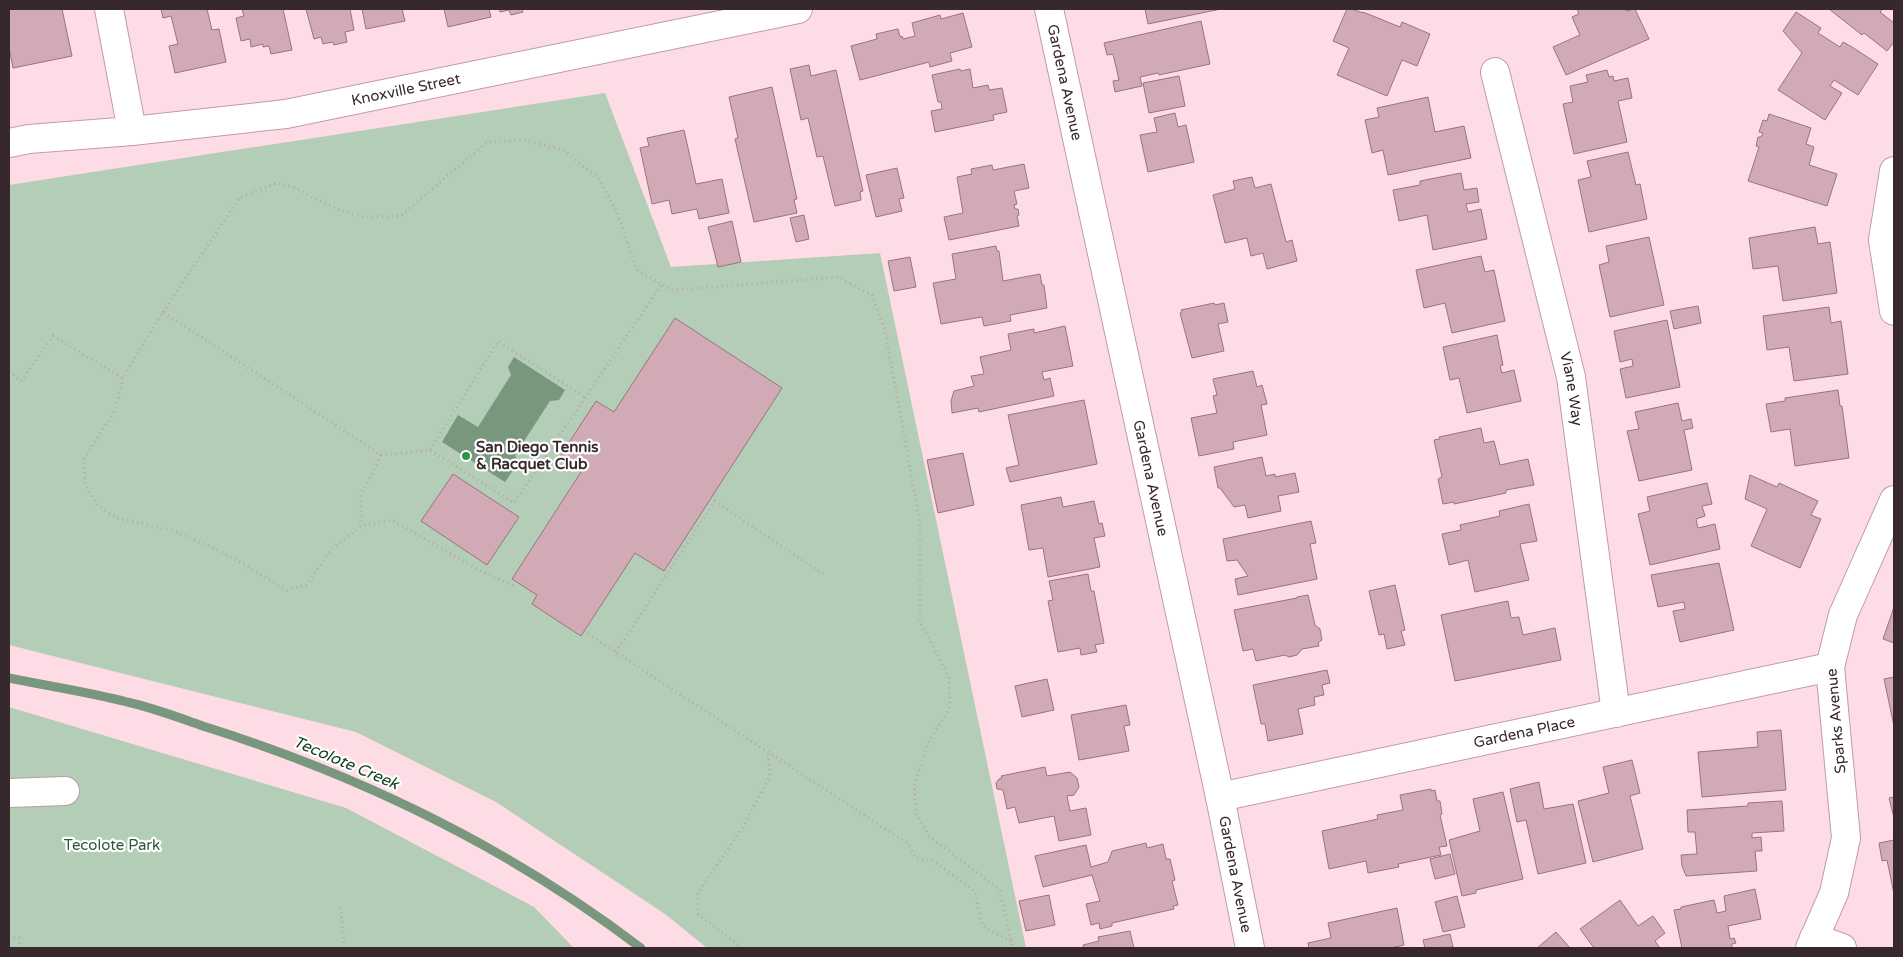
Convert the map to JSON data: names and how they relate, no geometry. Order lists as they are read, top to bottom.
{
  "streets": {
    "street": [
      "Gardena Avenue",
      "Knoxville Street",
      "Viane Way",
      "Sparks Avenue",
      "Gardena Place"
    ]
  },
  "crossings": [
    ["Gardena Avenue", "Gardena Place"],
    ["Viane Way", "Gardena Place"],
    ["Sparks Avenue", "Gardena Place"]
  ],
  "water": ["Tecolote Creek"],
  "parks": ["Tecolote Park"],
  "places": ["San Diego Tennis & Racquet Club"]
}
